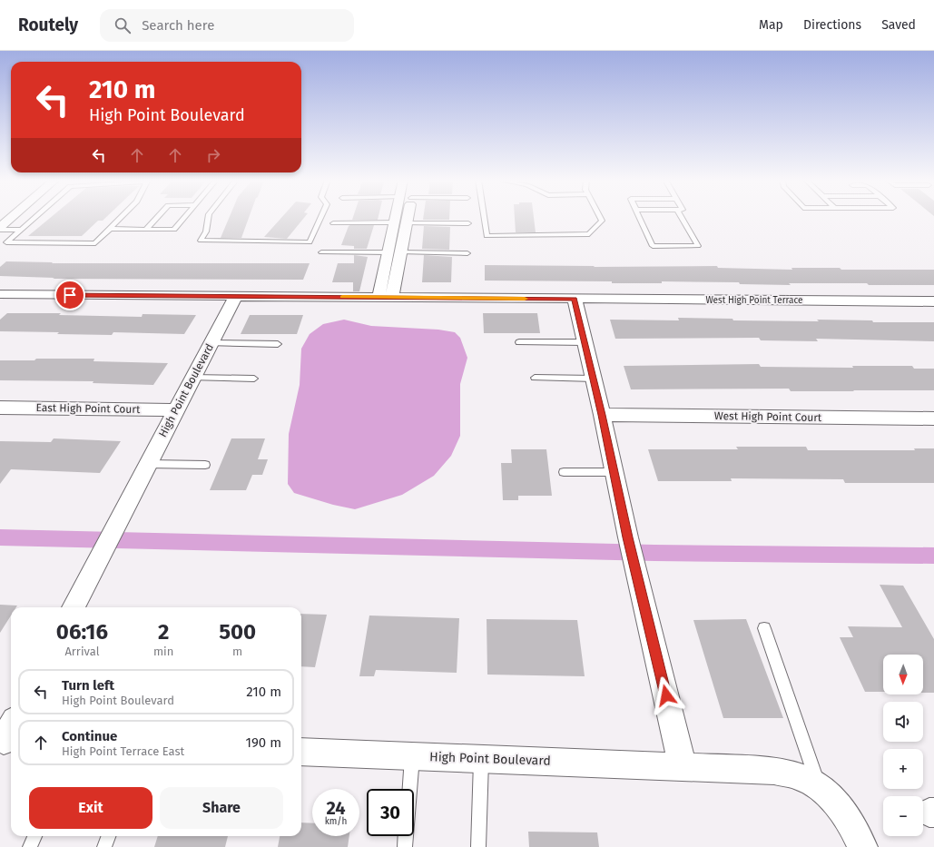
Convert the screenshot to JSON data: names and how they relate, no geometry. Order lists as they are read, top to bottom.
{
  "streets": {
    "street": [
      "West High Point Terrace",
      "High Point Boulevard",
      "East High Point Court",
      "West High Point Court"
    ]
  },
  "crossings": [
    ["High Point Boulevard", "East High Point Court"]
  ],
  "north": "bottom",
  "page": {
    "header": "Routely",
    "search": "Search here",
    "nav": ["Map", "Directions", "Saved"],
    "turn": ["210 m", "High Point Boulevard"],
    "eta": [
      "06:16",
      "Arrival",
      "2",
      "min",
      "500",
      "m"
    ],
    "map_buttons": ["+", "−"],
    "list": [
      {
        "name": "Turn left",
        "note": "High Point Boulevard",
        "value": "210 m"
      },
      {
        "name": "Continue",
        "note": "High Point Terrace East",
        "value": "190 m"
      }
    ],
    "buttons": ["Exit", "Share"],
    "speed": "24 km/h",
    "limit": "30"
  }
}
